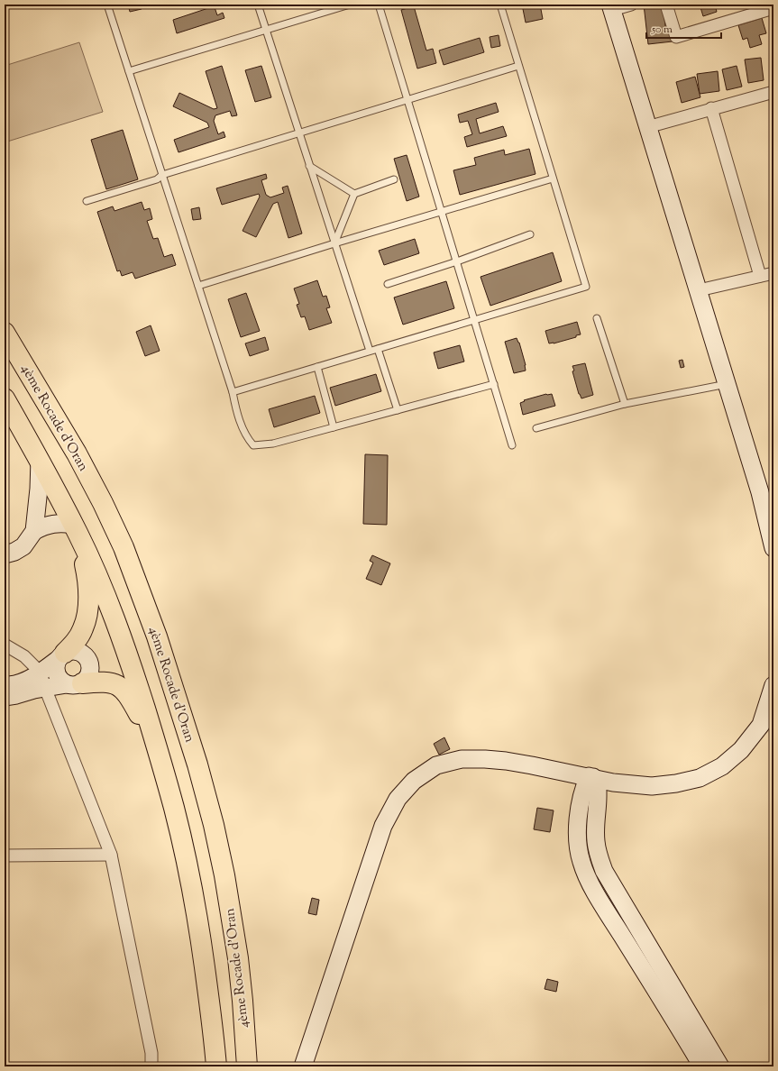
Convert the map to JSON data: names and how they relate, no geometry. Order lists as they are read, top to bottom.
{
  "streets": {
    "highway": ["4ème Rocade d'Oran"]
  },
  "scale_bar": "50 m"
}
